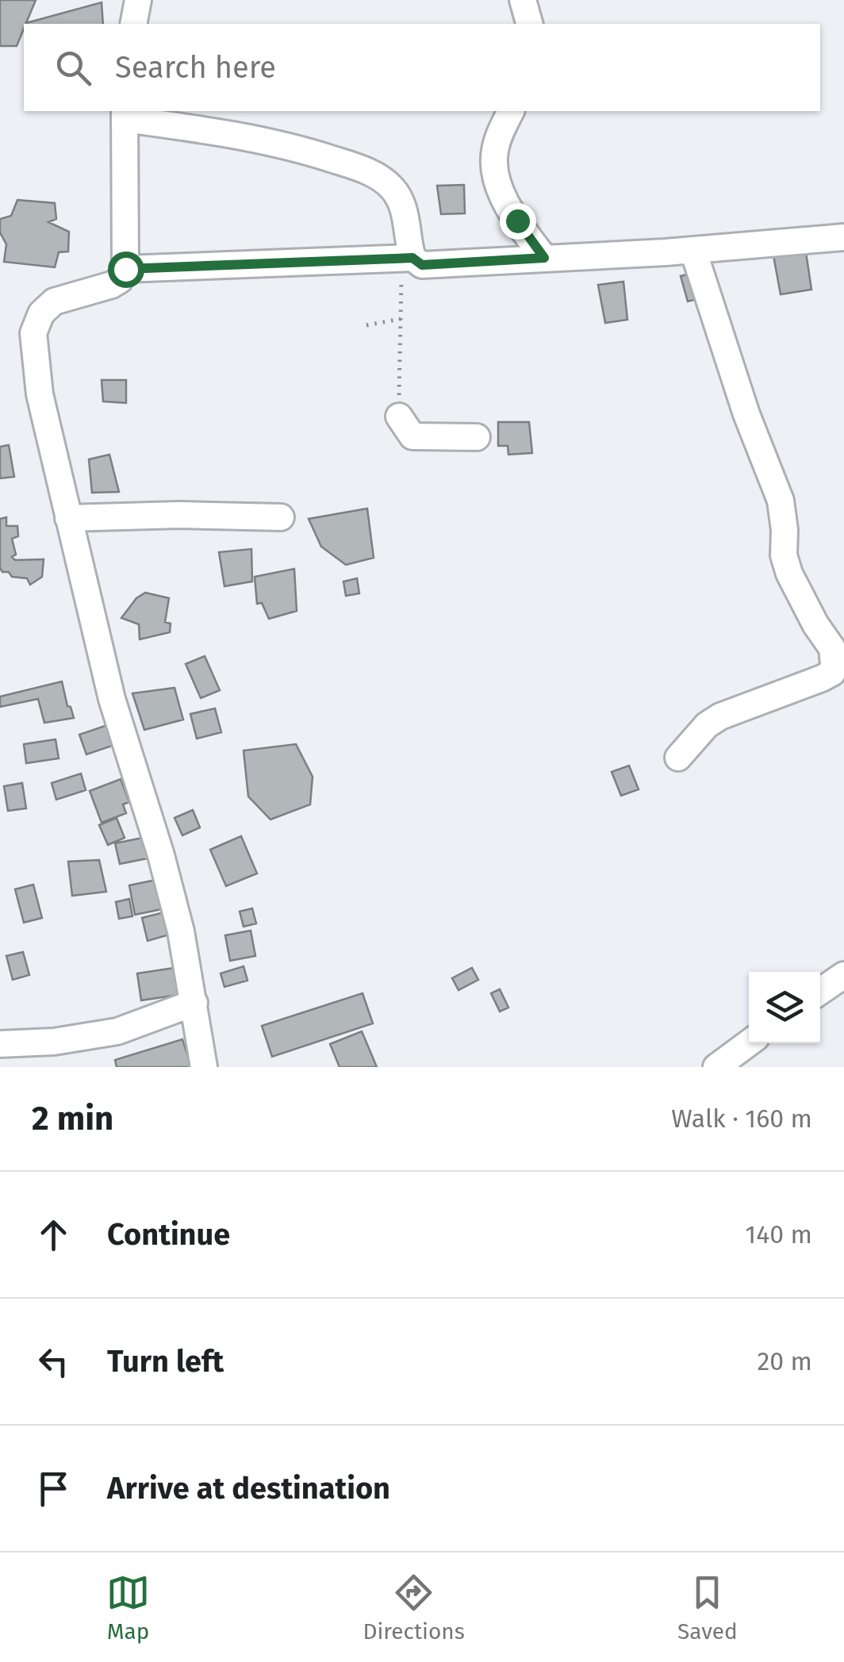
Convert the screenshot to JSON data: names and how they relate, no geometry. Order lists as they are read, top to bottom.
{
  "page": {
    "search": "Search here",
    "heading": ["2 min", "Walk · 160 m"],
    "list": [
      ["Continue", "140 m"],
      ["Turn left", "20 m"],
      "Arrive at destination"
    ],
    "nav": ["Map", "Directions", "Saved"]
  }
}
